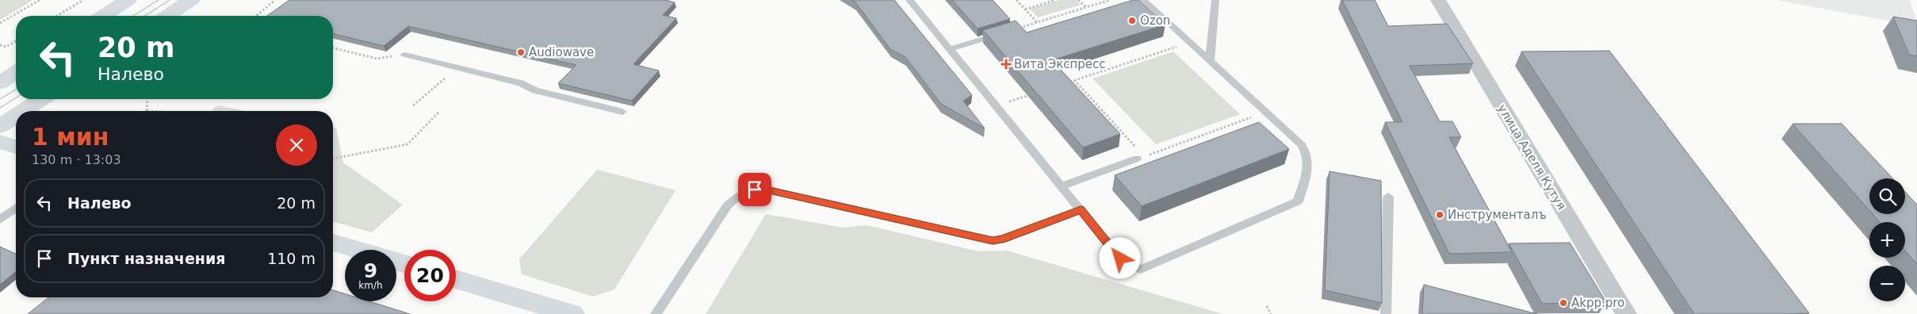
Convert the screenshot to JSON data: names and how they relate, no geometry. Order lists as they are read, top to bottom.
{
  "streets": {
    "street": ["улица Аделя Кутуя"]
  },
  "places": {
    "other": [
      "Ozon",
      "Audiowave",
      "Инструменталъ",
      "Akpp.pro"
    ],
    "health": ["Вита Экспресс"]
  },
  "page": {
    "turn": ["20 m", "Налево"],
    "heading": ["1 мин", "130 m · 13:03"],
    "map_buttons": ["+", "−"],
    "list": [
      {
        "name": "Налево",
        "value": "20 m"
      },
      {
        "name": "Пункт назначения",
        "value": "110 m"
      }
    ],
    "speed": "9 km/h",
    "limit": "20"
  }
}
